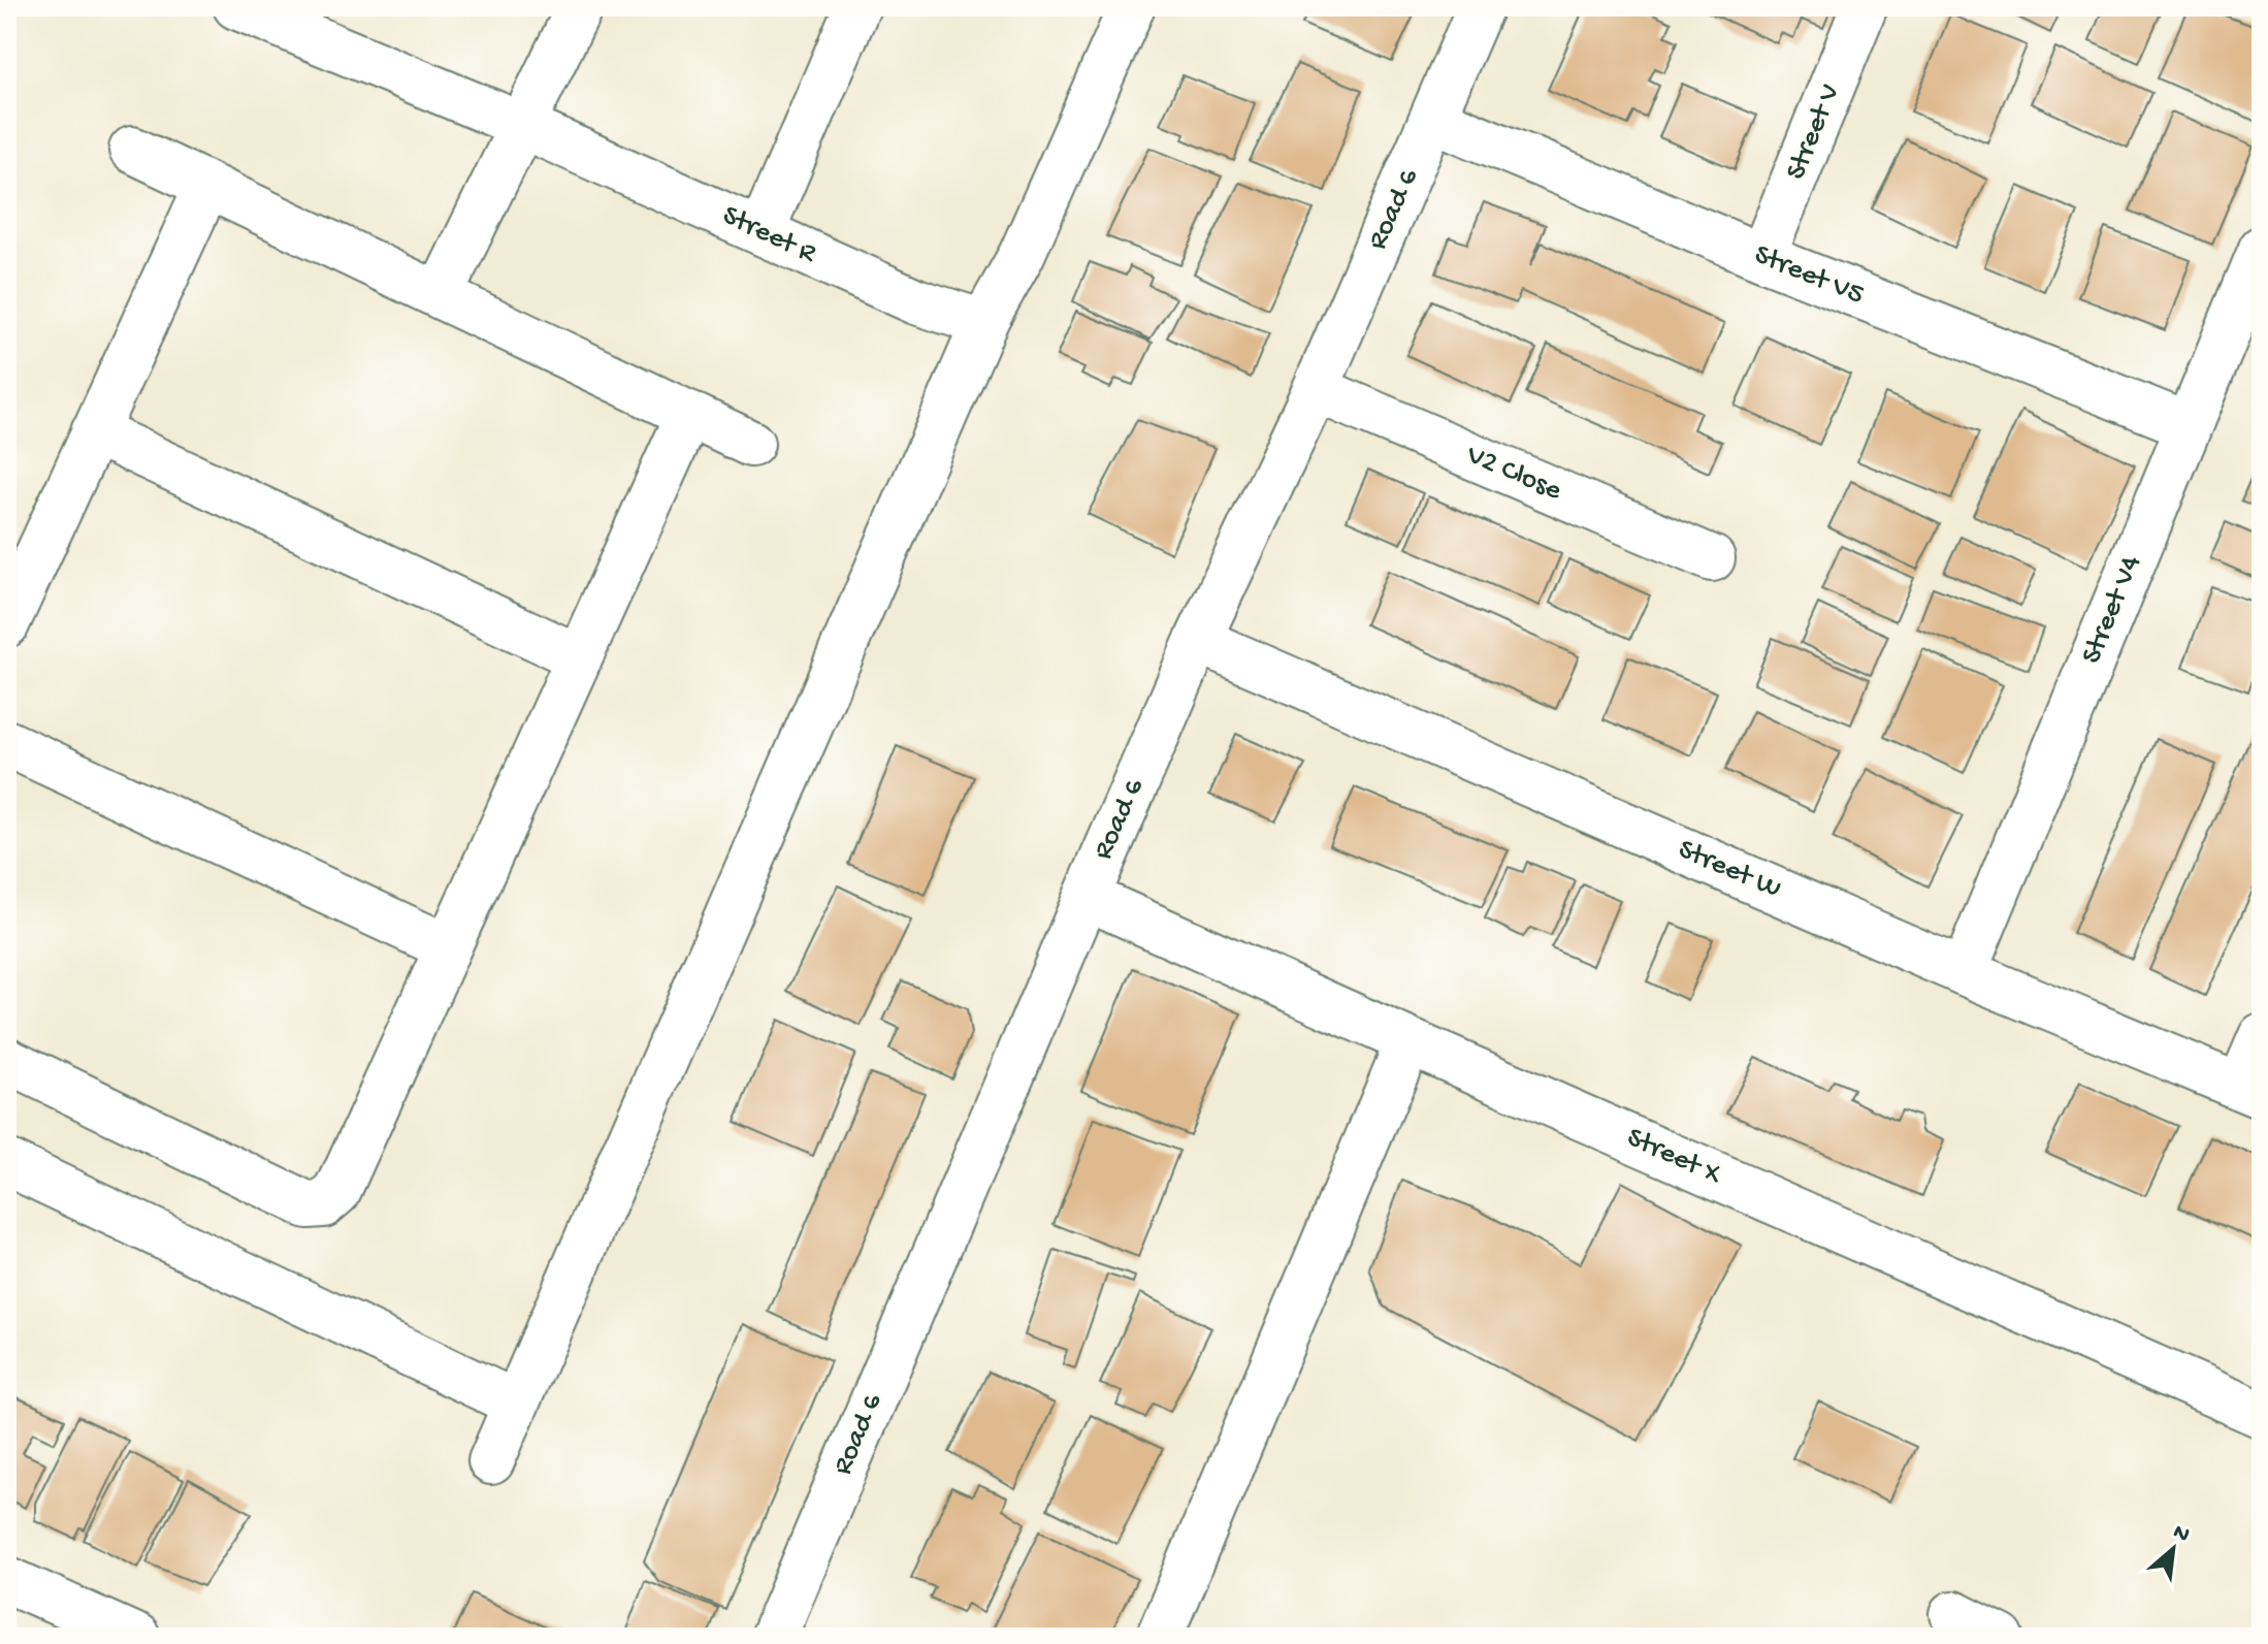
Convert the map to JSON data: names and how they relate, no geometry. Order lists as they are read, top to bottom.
{
  "streets": {
    "street": [
      "Street V",
      "Road 6",
      "Street R",
      "Street V5",
      "V2 Close",
      "Street V4",
      "Street W",
      "Street X"
    ]
  },
  "crossings": [
    ["Street V", "Street V5"],
    ["Road 6", "Street V5"],
    ["Road 6", "V2 Close"],
    ["Road 6", "Street W"],
    ["Road 6", "Street X"],
    ["Street V5", "Street V4"],
    ["Street V4", "Street W"]
  ],
  "north": "top right"
}
